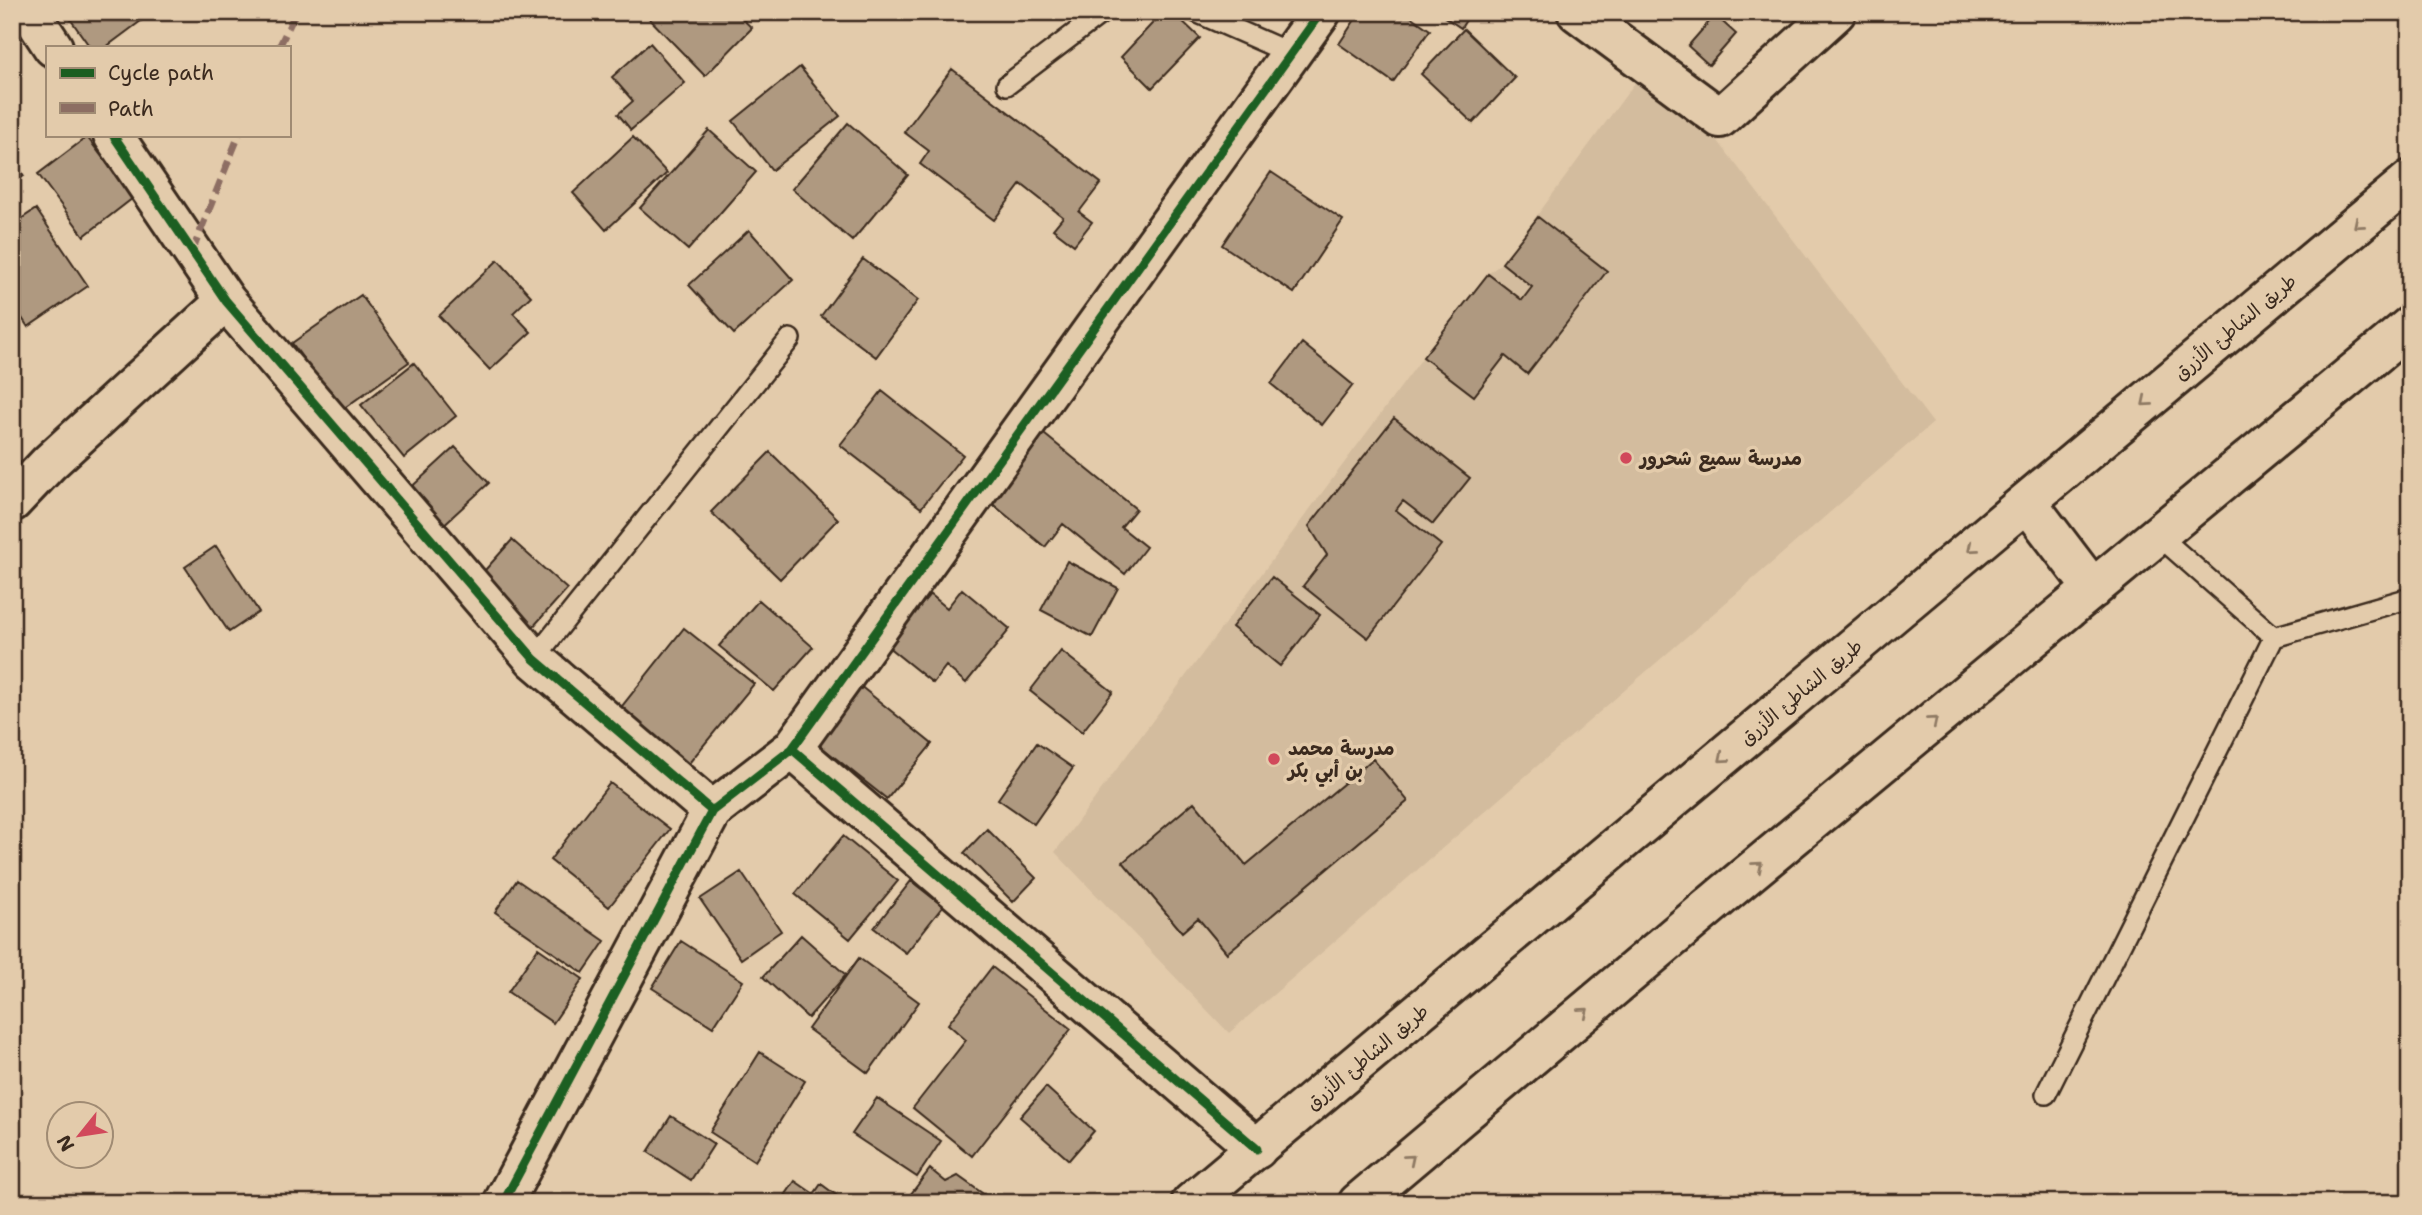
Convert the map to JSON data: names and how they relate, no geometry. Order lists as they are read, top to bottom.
{
  "streets": {
    "street": ["طريق الشاطئ الأزرق"]
  },
  "places": ["مدرسة سميع شحرور", "مدرسة محمد بن أبي بكر"],
  "legend": ["Cycle path", "Path"],
  "north": "bottom left"
}
